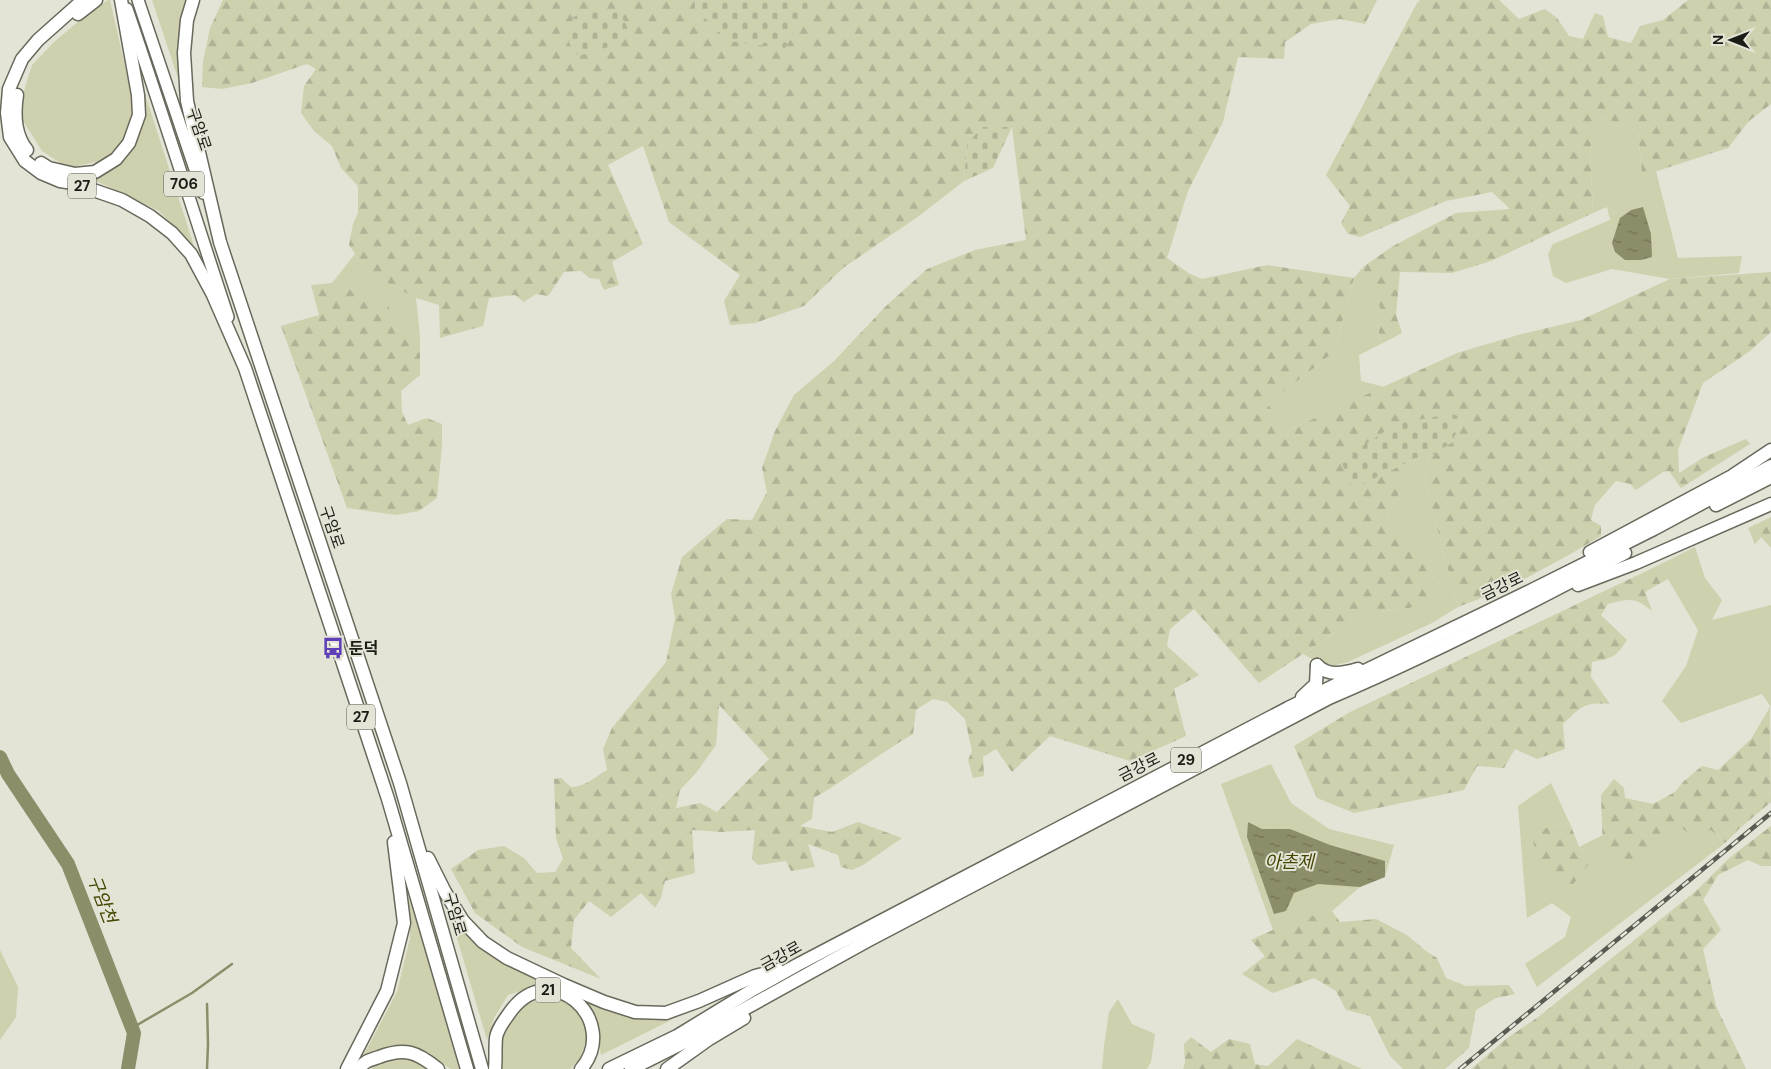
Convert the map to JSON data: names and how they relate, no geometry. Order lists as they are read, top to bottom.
{
  "streets": {
    "highway": [
      "구암로",
      "27",
      "금강로",
      "29",
      "21"
    ],
    "main road": ["706"]
  },
  "crossings": [
    ["구암로", "27"]
  ],
  "water": ["아촌제", "구암천"],
  "places": {
    "bus stop": ["둔덕"]
  },
  "north": "left"
}
